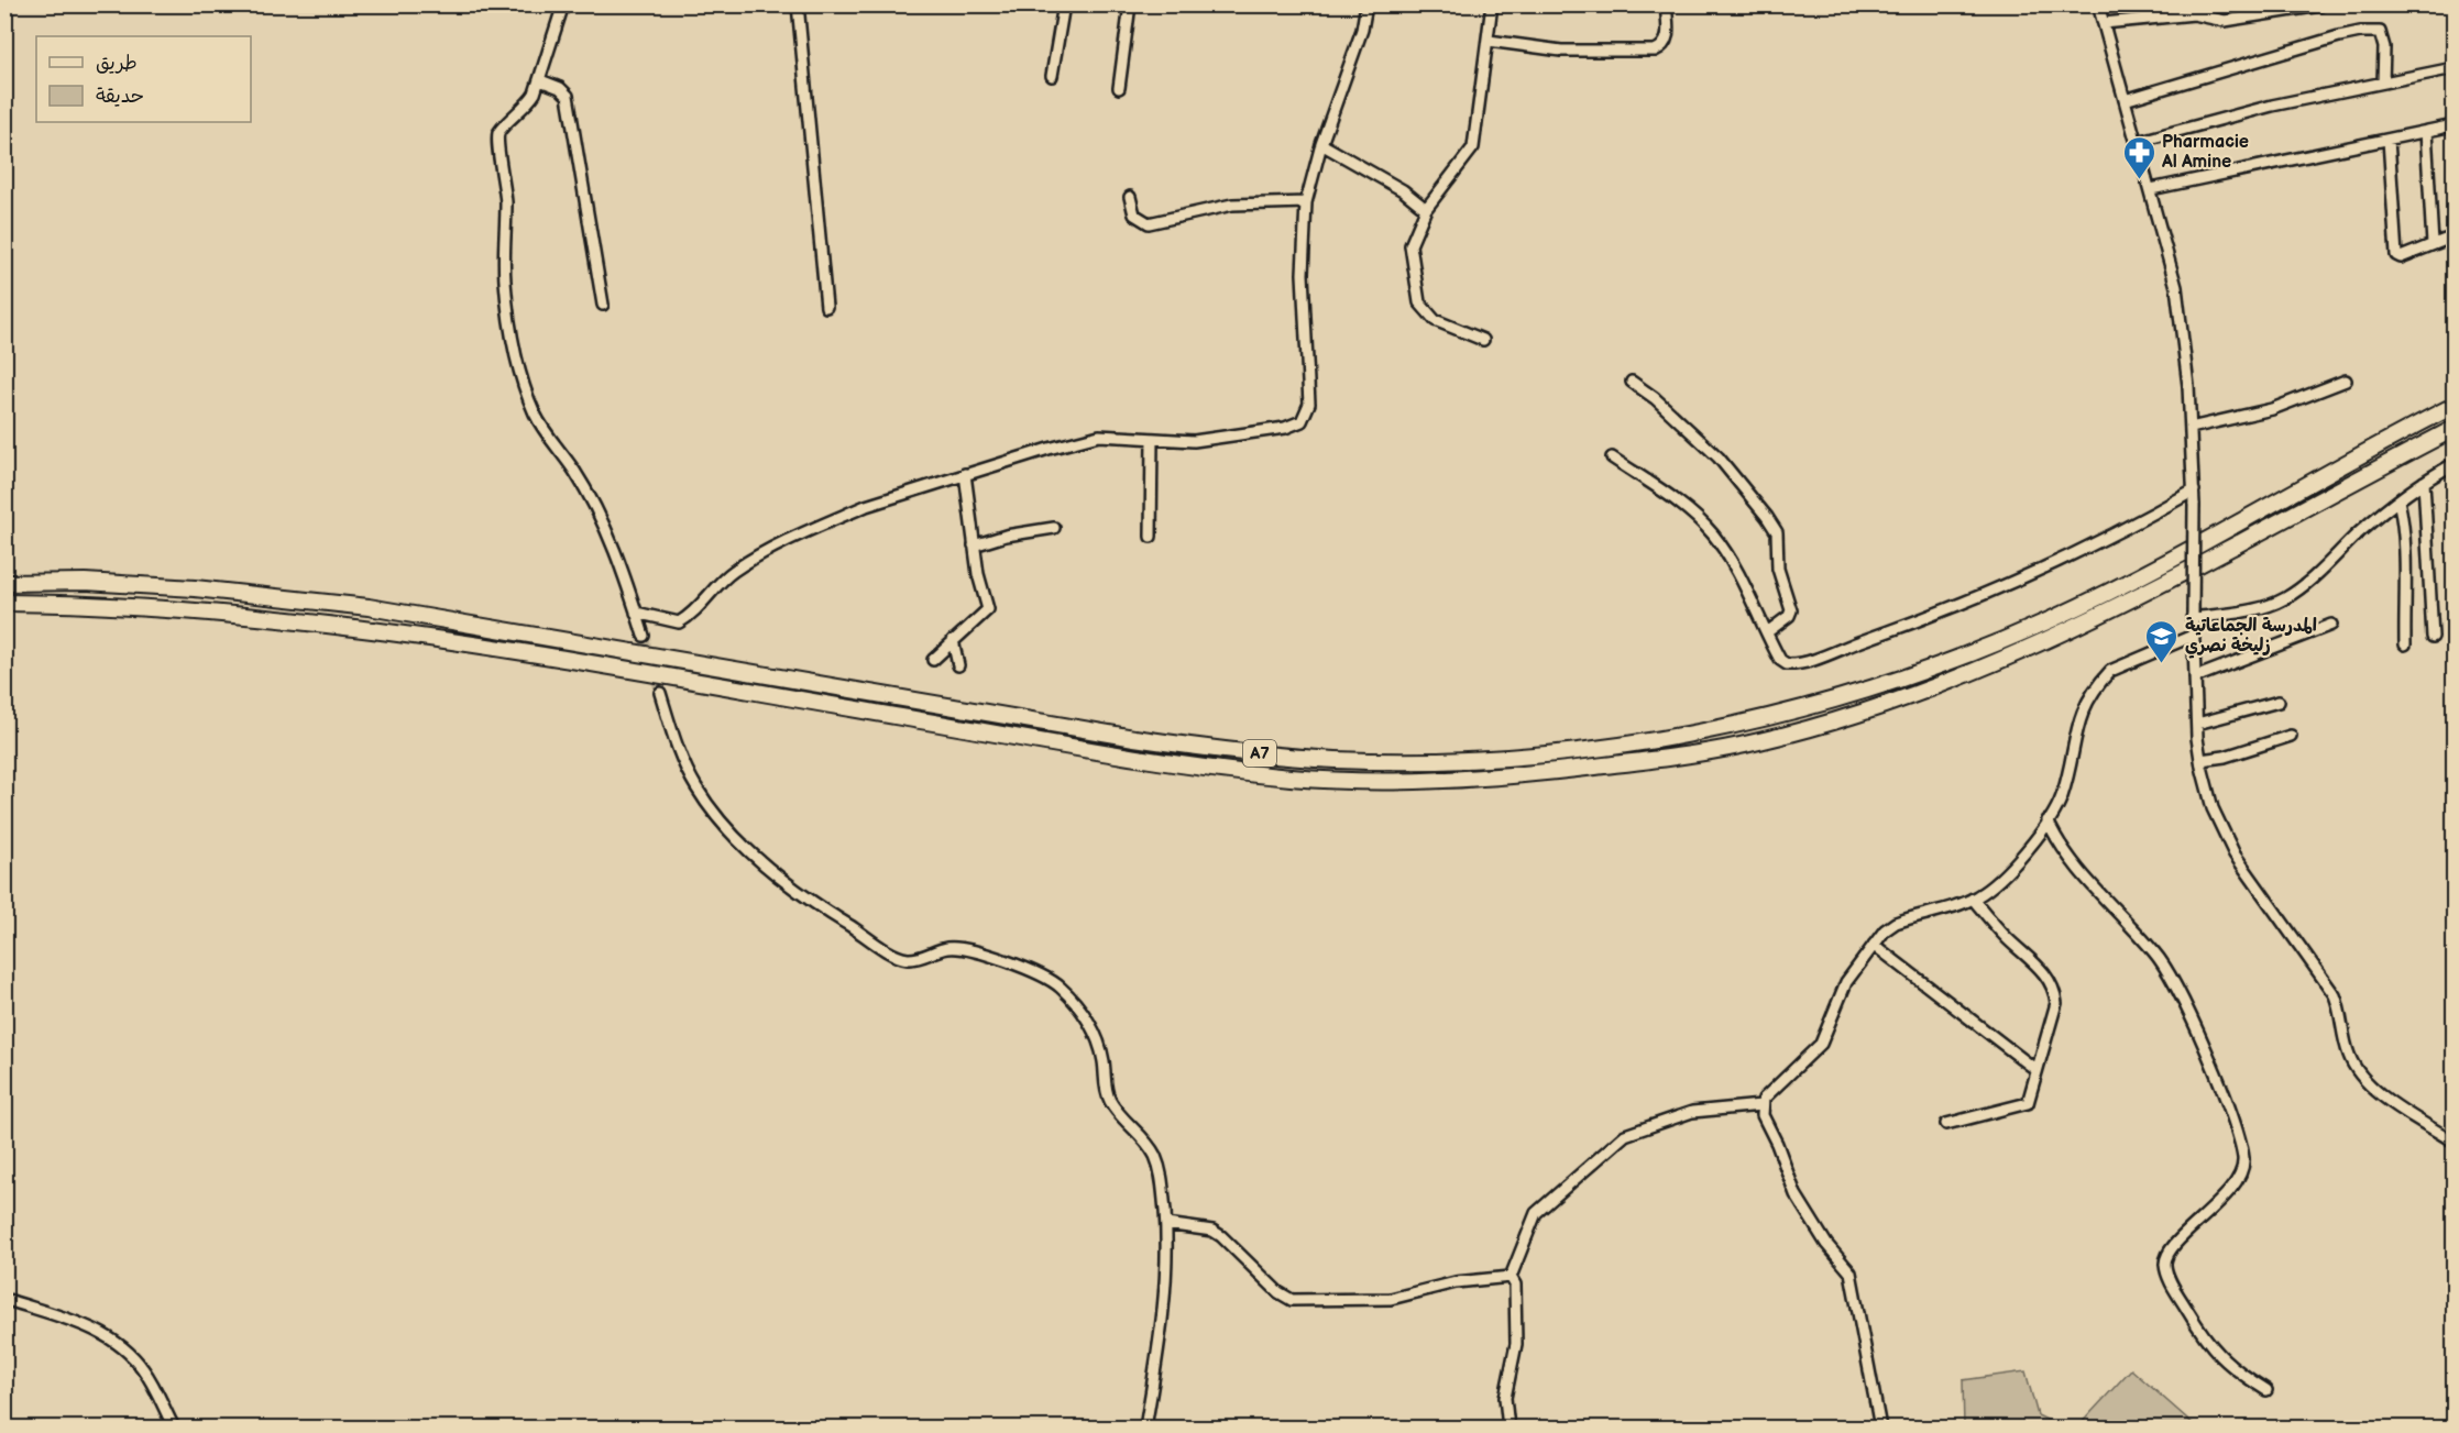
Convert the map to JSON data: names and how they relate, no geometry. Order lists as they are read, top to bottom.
{
  "streets": {
    "highway": ["A7"]
  },
  "places": {
    "pharmacy": ["Pharmacie Al Amine"],
    "school or university": ["المدرسة الجماعاتية زليخة نصري"]
  },
  "legend": ["طريق", "حديقة"]
}
